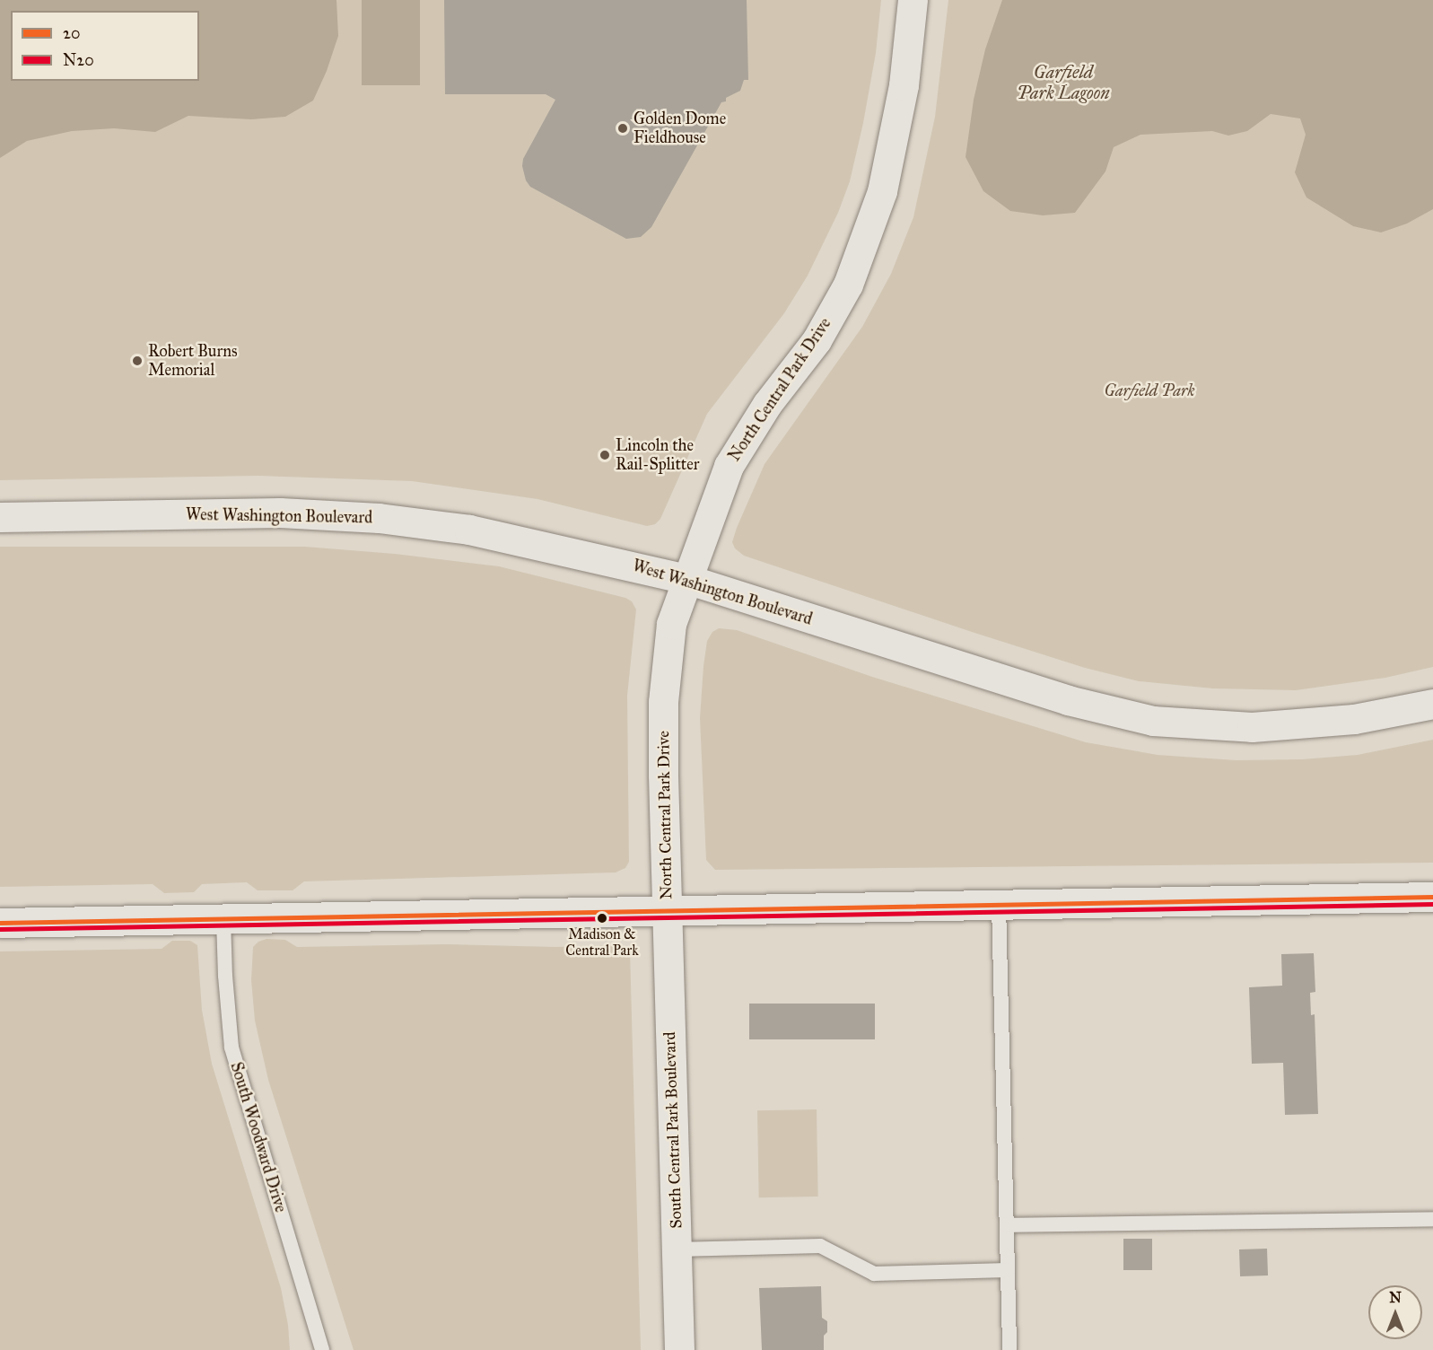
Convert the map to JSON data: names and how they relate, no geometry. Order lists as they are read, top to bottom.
{
  "streets": {
    "street": ["North Central Park Drive", "West Washington Boulevard", "South Central Park Boulevard"],
    "lane": ["South Woodward Drive"]
  },
  "crossings": [
    ["North Central Park Drive", "West Washington Boulevard"],
    ["North Central Park Drive", "South Central Park Boulevard"]
  ],
  "water": ["Garfield Park Lagoon"],
  "parks": ["Garfield Park"],
  "places": [
    "Golden Dome Fieldhouse",
    "Robert Burns Memorial",
    "Lincoln the Rail-Splitter",
    "Madison & Central Park"
  ],
  "lines": ["transit line 20", "transit line N20"],
  "legend": ["20", "N20"],
  "north": "top"
}
